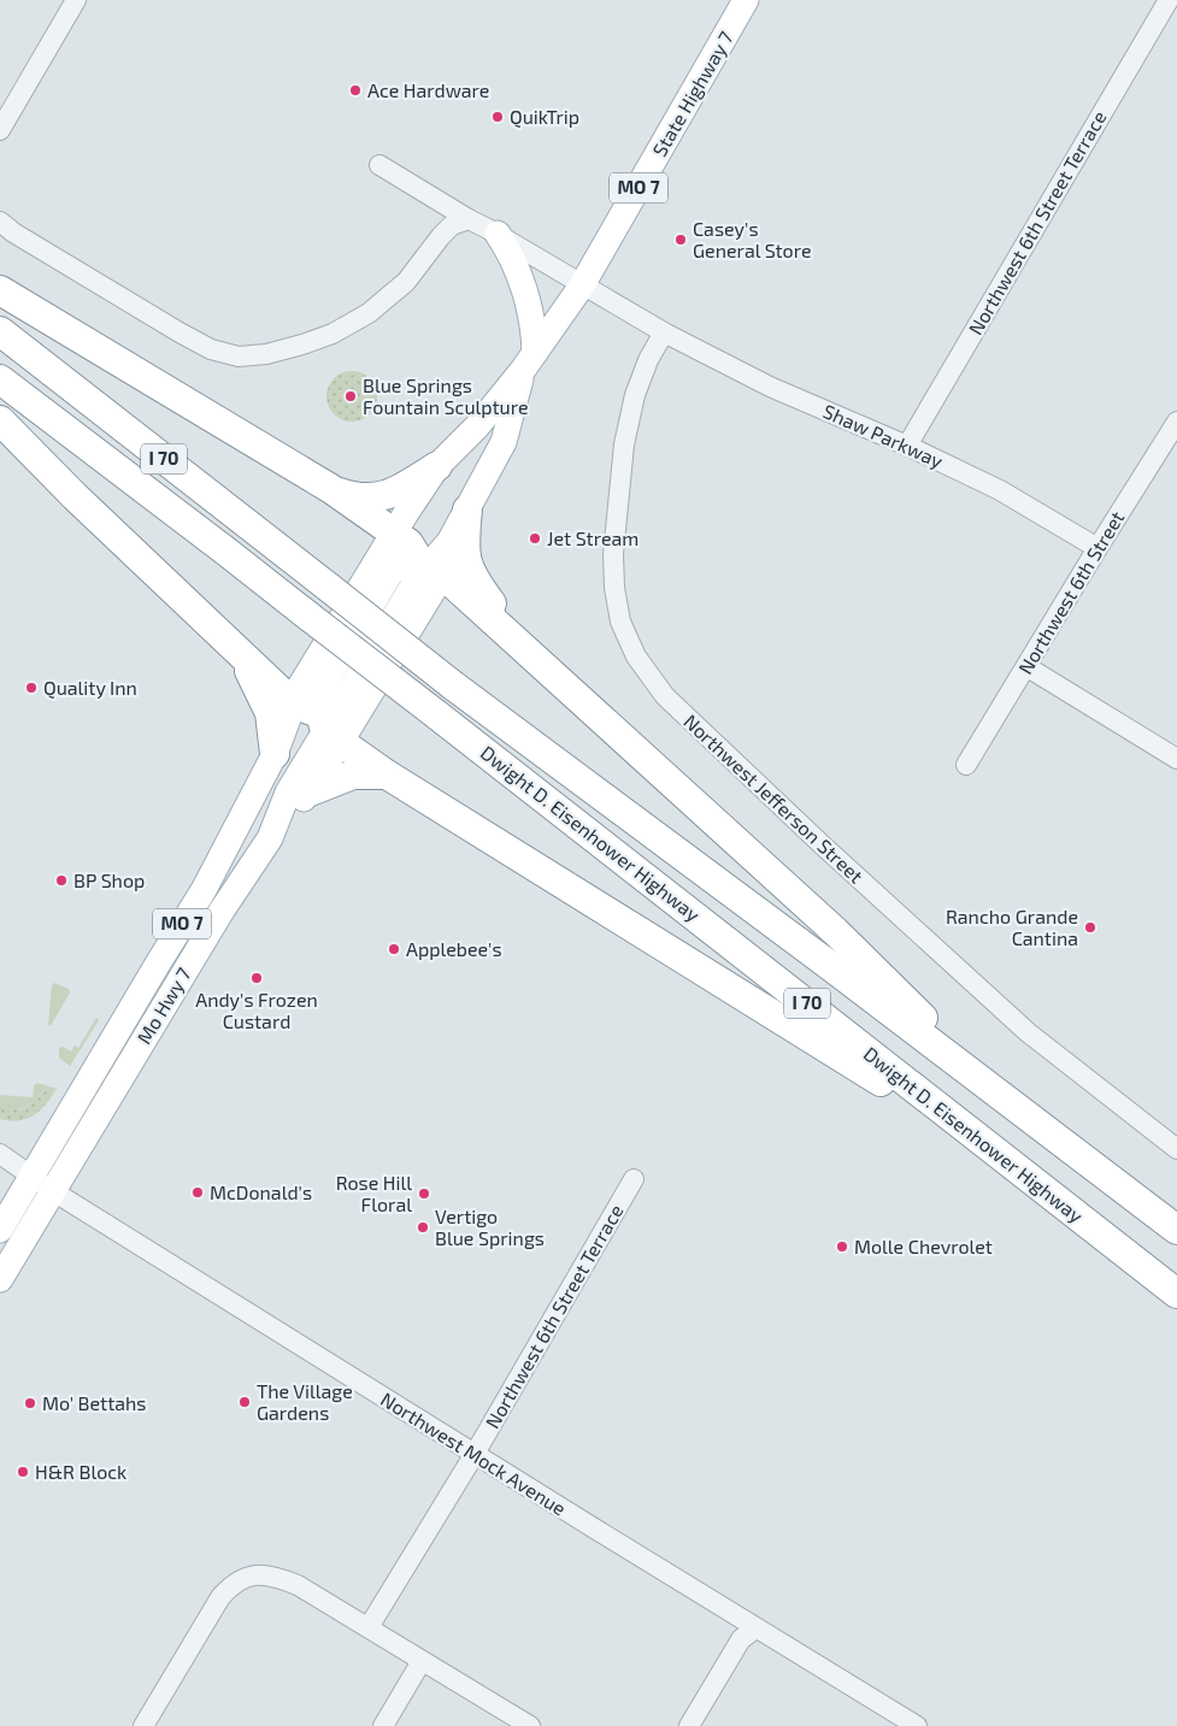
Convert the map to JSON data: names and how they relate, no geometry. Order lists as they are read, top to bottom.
{
  "streets": {
    "highway": ["I 70", "Dwight D. Eisenhower Highway"],
    "main road": ["State Highway 7", "MO 7", "Mo Hwy 7"],
    "street": [
      "Northwest 6th Street Terrace",
      "Shaw Parkway",
      "Northwest 6th Street",
      "Northwest Jefferson Street",
      "Northwest Mock Avenue"
    ]
  },
  "crossings": [
    ["State Highway 7", "MO 7"],
    ["State Highway 7", "Shaw Parkway"],
    ["MO 7", "Mo Hwy 7"],
    ["Northwest 6th Street Terrace", "Shaw Parkway"],
    ["Northwest 6th Street Terrace", "Northwest Mock Avenue"],
    ["Shaw Parkway", "Northwest 6th Street"],
    ["Shaw Parkway", "Northwest Jefferson Street"],
    ["Mo Hwy 7", "Northwest Mock Avenue"]
  ],
  "places": [
    "Ace Hardware",
    "QuikTrip",
    "Casey's General Store",
    "Blue Springs Fountain Sculpture",
    "Jet Stream",
    "Quality Inn",
    "BP Shop",
    "Rancho Grande Cantina",
    "Applebee's",
    "Andy's Frozen Custard",
    "McDonald's",
    "Rose Hill Floral",
    "Vertigo Blue Springs",
    "Molle Chevrolet",
    "The Village Gardens",
    "Mo' Bettahs",
    "H&R Block"
  ]
}
